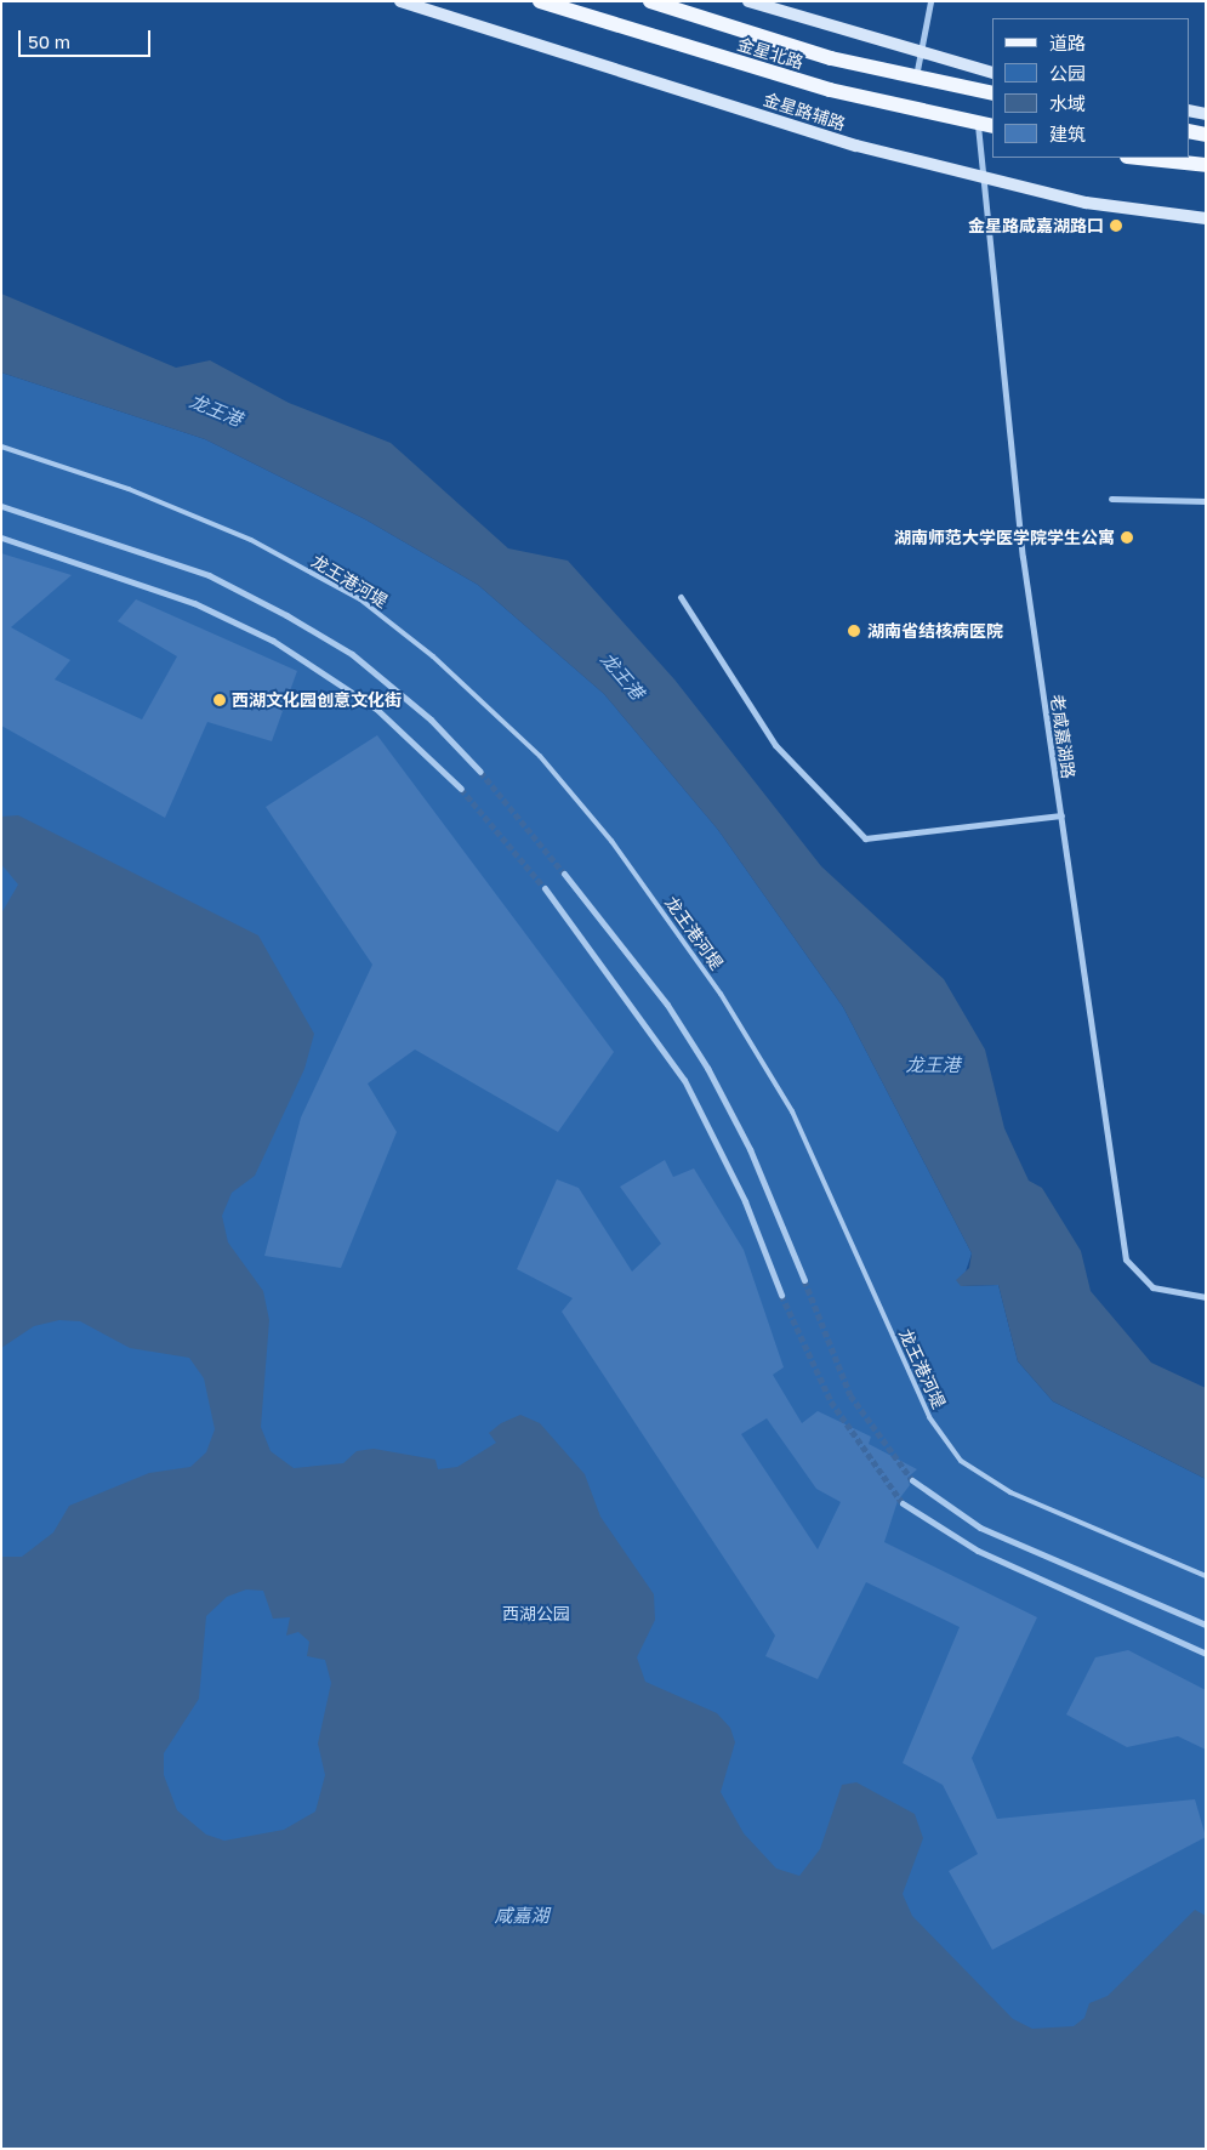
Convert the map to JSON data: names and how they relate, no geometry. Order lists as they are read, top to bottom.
{
  "streets": {
    "main road": ["金星北路"],
    "street": ["金星路辅路", "老咸嘉湖路"],
    "lane": ["龙王港河堤"]
  },
  "crossings": [
    ["金星北路", "老咸嘉湖路"]
  ],
  "water": ["龙王港", "咸嘉湖"],
  "parks": ["西湖公园"],
  "places": [
    "金星路咸嘉湖路口",
    "湖南师范大学医学院学生公寓",
    "湖南省结核病医院",
    "西湖文化园创意文化街"
  ],
  "legend": [
    "道路",
    "公园",
    "水域",
    "建筑"
  ],
  "scale_bar": "50 m"
}
